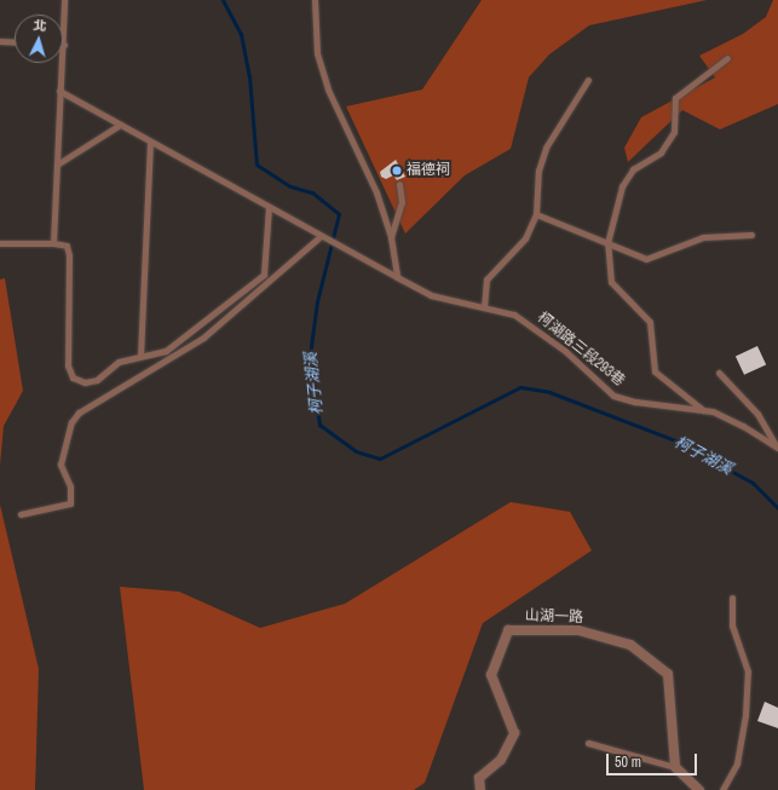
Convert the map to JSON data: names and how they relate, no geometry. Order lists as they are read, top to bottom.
{
  "streets": {
    "street": ["山湖一路"],
    "lane": ["柯湖路三段293巷"]
  },
  "water": ["柯子湖溪"],
  "places": ["福德祠"],
  "scale_bar": "50 m",
  "north": "top"
}
